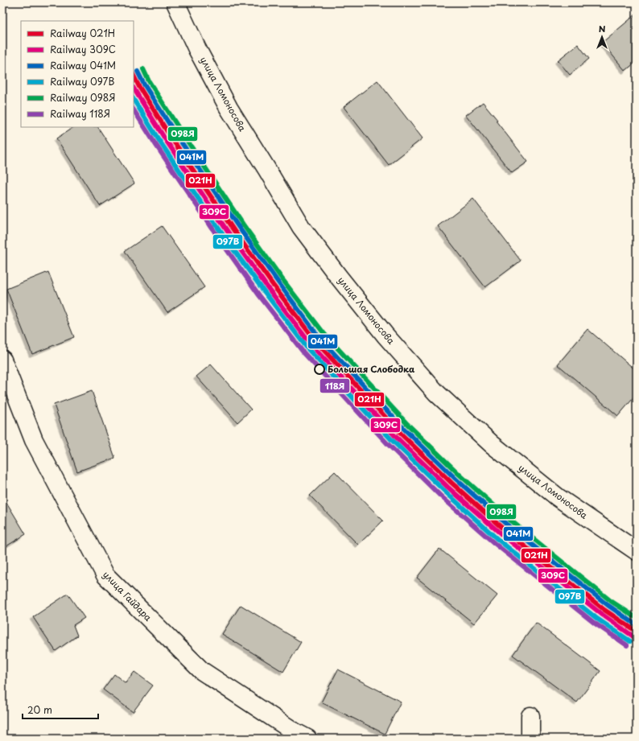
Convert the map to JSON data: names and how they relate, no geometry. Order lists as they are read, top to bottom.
{
  "streets": {
    "street": ["улица Ломоносова", "улица Гайдара"]
  },
  "places": ["Большая Слободка"],
  "lines": [
    "rail line 098Я",
    "rail line 041М",
    "rail line 021Н",
    "rail line 309С",
    "rail line 097В",
    "rail line 118Я"
  ],
  "legend": [
    "Railway 021Н",
    "Railway 309С",
    "Railway 041М",
    "Railway 097В",
    "Railway 098Я",
    "Railway 118Я"
  ],
  "scale_bar": "20 m",
  "north": "top"
}
